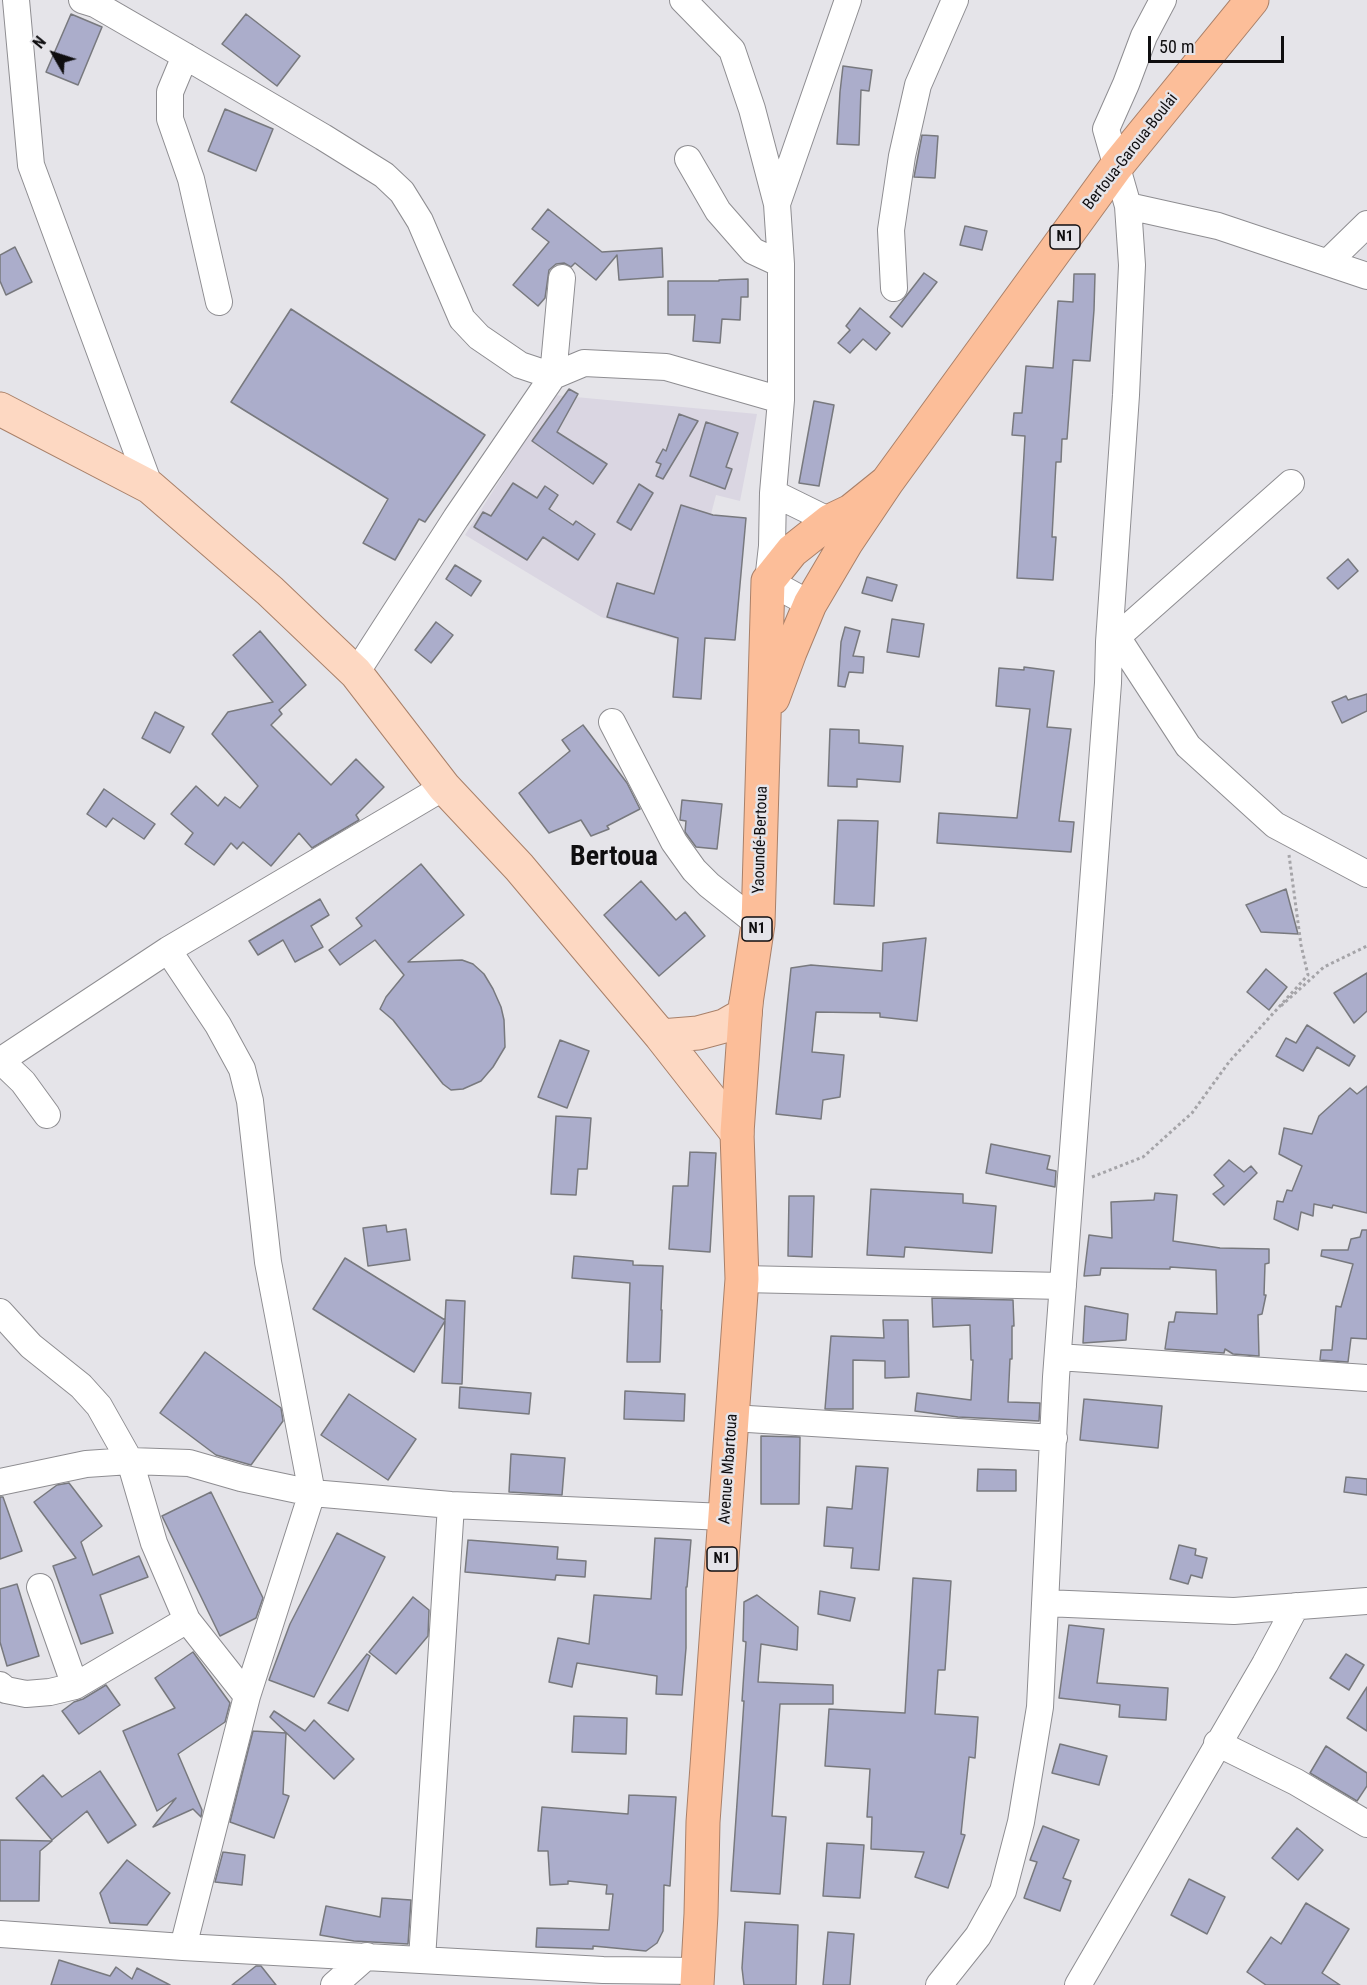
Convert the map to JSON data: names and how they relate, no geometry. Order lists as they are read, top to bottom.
{
  "streets": {
    "highway": [
      "Bertoua-Garoua-Boulai",
      "N1",
      "Yaoundé-Bertoua",
      "Avenue Mbartoua"
    ]
  },
  "crossings": [
    ["Bertoua-Garoua-Boulai", "N1"],
    ["Bertoua-Garoua-Boulai", "Yaoundé-Bertoua"],
    ["N1", "Yaoundé-Bertoua"],
    ["Yaoundé-Bertoua", "Avenue Mbartoua"]
  ],
  "districts": ["Bertoua"],
  "scale_bar": "50 m",
  "north": "top left"
}
